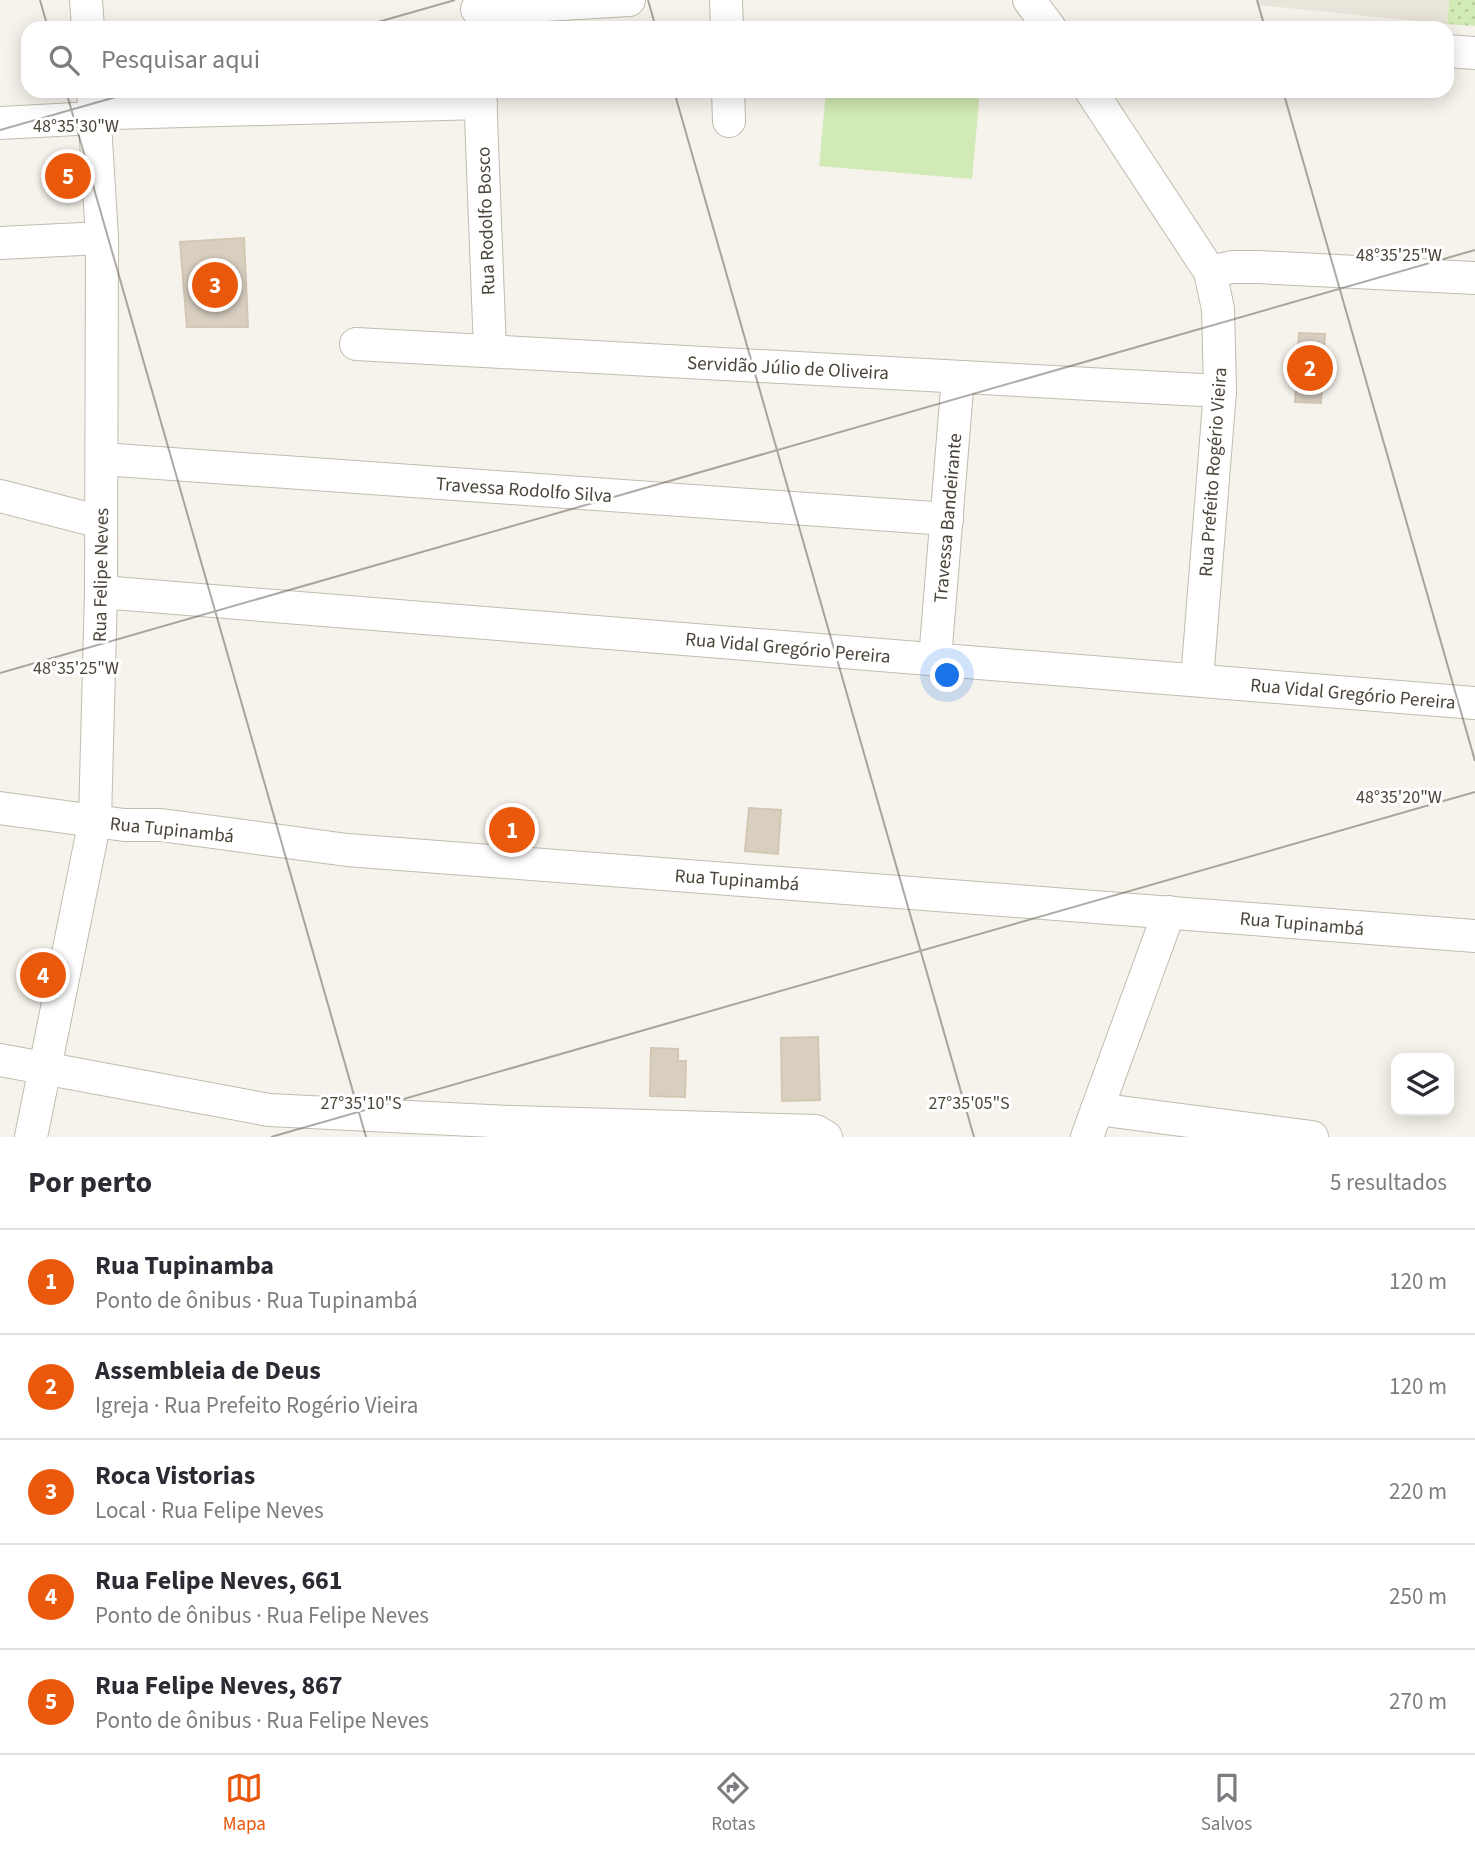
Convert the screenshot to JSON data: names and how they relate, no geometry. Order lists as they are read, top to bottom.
{
  "streets": {
    "street": [
      "Rua Rodolfo Bosco",
      "Servidão Júlio de Oliveira",
      "Rua Prefeito Rogério Vieira",
      "Travessa Rodolfo Silva",
      "Travessa Bandeirante",
      "Rua Felipe Neves",
      "Rua Vidal Gregório Pereira",
      "Rua Tupinambá"
    ]
  },
  "crossings": [
    ["Rua Rodolfo Bosco", "Servidão Júlio de Oliveira"],
    ["Servidão Júlio de Oliveira", "Rua Prefeito Rogério Vieira"],
    ["Servidão Júlio de Oliveira", "Travessa Bandeirante"],
    ["Rua Prefeito Rogério Vieira", "Rua Vidal Gregório Pereira"],
    ["Travessa Rodolfo Silva", "Travessa Bandeirante"],
    ["Travessa Rodolfo Silva", "Rua Felipe Neves"],
    ["Travessa Bandeirante", "Rua Vidal Gregório Pereira"],
    ["Rua Felipe Neves", "Rua Vidal Gregório Pereira"],
    ["Rua Felipe Neves", "Rua Tupinambá"]
  ],
  "page": {
    "search": "Pesquisar aqui",
    "pins": [
      "5",
      "3",
      "2",
      "1",
      "4"
    ],
    "heading": ["Por perto", "5 resultados"],
    "list": [
      {
        "mark": "1",
        "name": "Rua Tupinamba",
        "note": "Ponto de ônibus · Rua Tupinambá",
        "value": "120 m"
      },
      {
        "mark": "2",
        "name": "Assembleia de Deus",
        "note": "Igreja · Rua Prefeito Rogério Vieira",
        "value": "120 m"
      },
      {
        "mark": "3",
        "name": "Roca Vistorias",
        "note": "Local · Rua Felipe Neves",
        "value": "220 m"
      },
      {
        "mark": "4",
        "name": "Rua Felipe Neves, 661",
        "note": "Ponto de ônibus · Rua Felipe Neves",
        "value": "250 m"
      },
      {
        "mark": "5",
        "name": "Rua Felipe Neves, 867",
        "note": "Ponto de ônibus · Rua Felipe Neves",
        "value": "270 m"
      }
    ],
    "nav": ["Mapa", "Rotas", "Salvos"]
  },
  "coordinates": [
    "48°35'30\"W",
    "48°35'25\"W",
    "48°35'20\"W",
    "27°35'10\"S",
    "27°35'05\"S"
  ]
}
